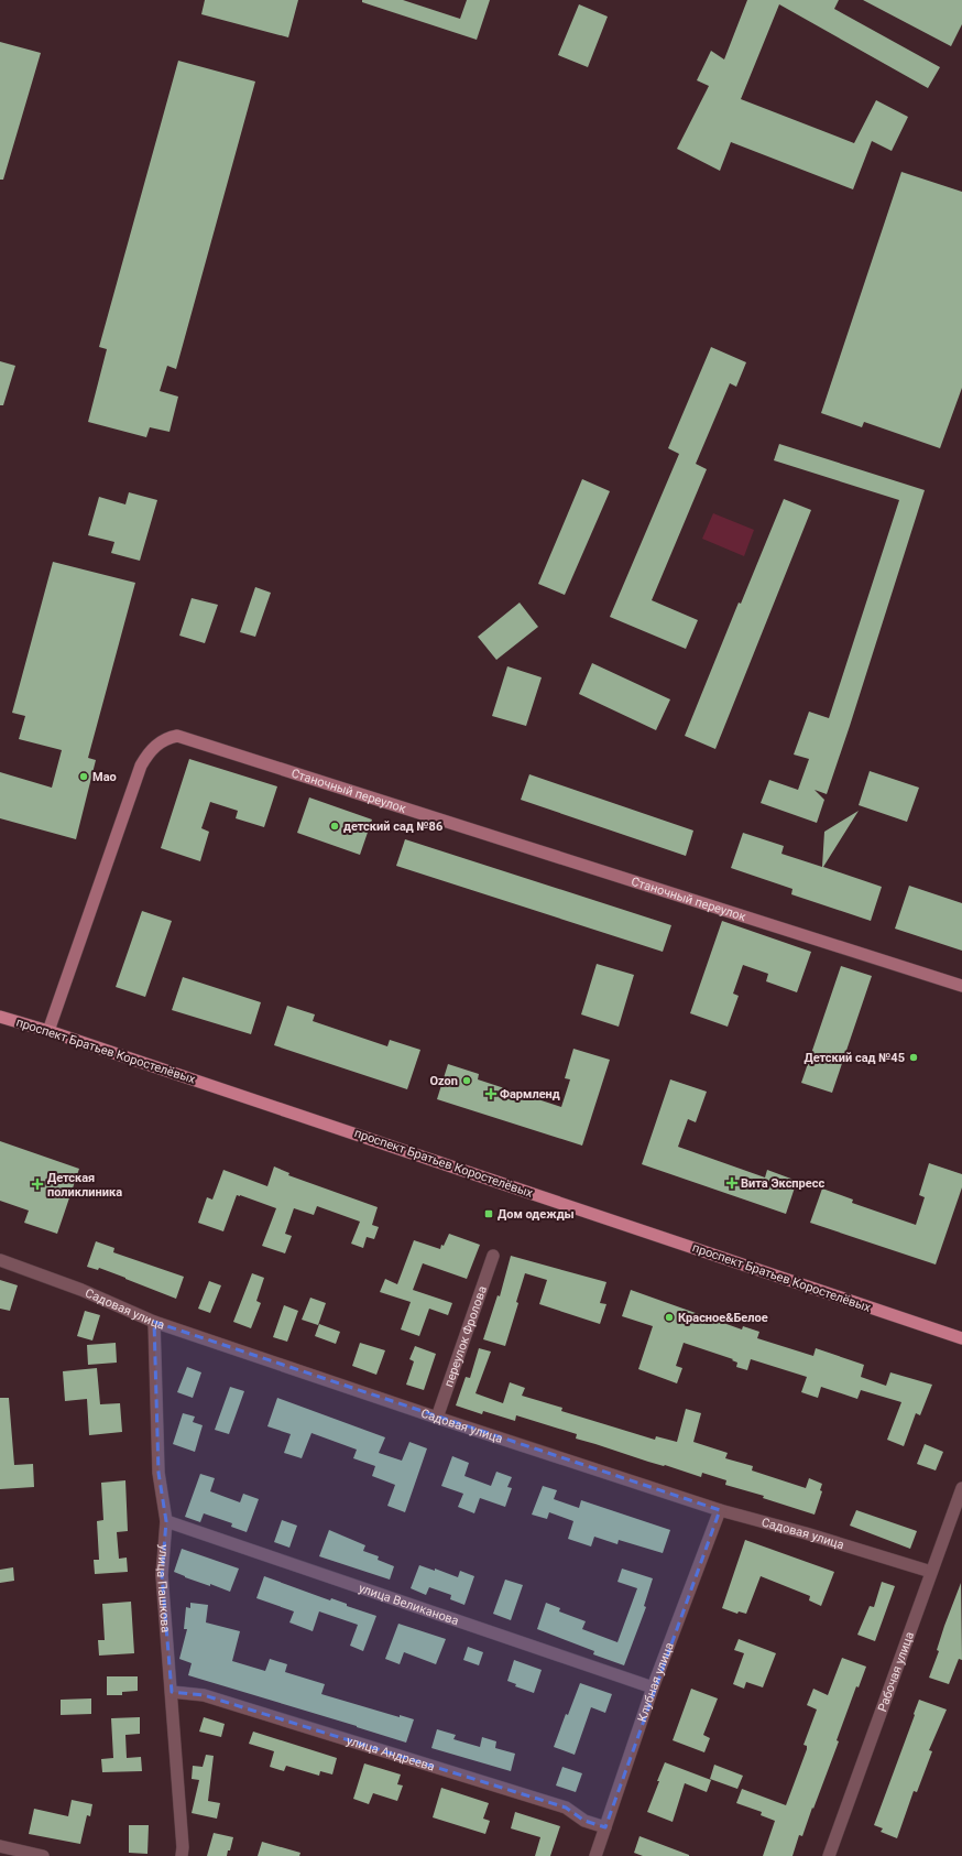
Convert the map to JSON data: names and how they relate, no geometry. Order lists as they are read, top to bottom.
{
  "streets": {
    "main road": ["Станочный переулок", "проспект Братьев Коростелёвых"],
    "street": [
      "Садовая улица",
      "переулок Фролова",
      "улица Пашкова",
      "улица Великанова",
      "Рабочая улица",
      "Клубная улица",
      "улица Андреева"
    ]
  },
  "crossings": [
    ["Станочный переулок", "проспект Братьев Коростелёвых"],
    ["Садовая улица", "переулок Фролова"],
    ["Садовая улица", "улица Пашкова"],
    ["Садовая улица", "Рабочая улица"],
    ["Садовая улица", "Клубная улица"],
    ["улица Пашкова", "улица Великанова"],
    ["улица Пашкова", "улица Андреева"],
    ["улица Великанова", "Клубная улица"],
    ["Клубная улица", "улица Андреева"]
  ],
  "places": {
    "other": [
      "Мао",
      "детский сад №86",
      "Детский сад №45",
      "Ozon",
      "Красное&Белое"
    ],
    "health": ["Фармленд", "Вита Экспресс", "Детская поликлиника"],
    "transit": ["Дом одежды"]
  }
}
